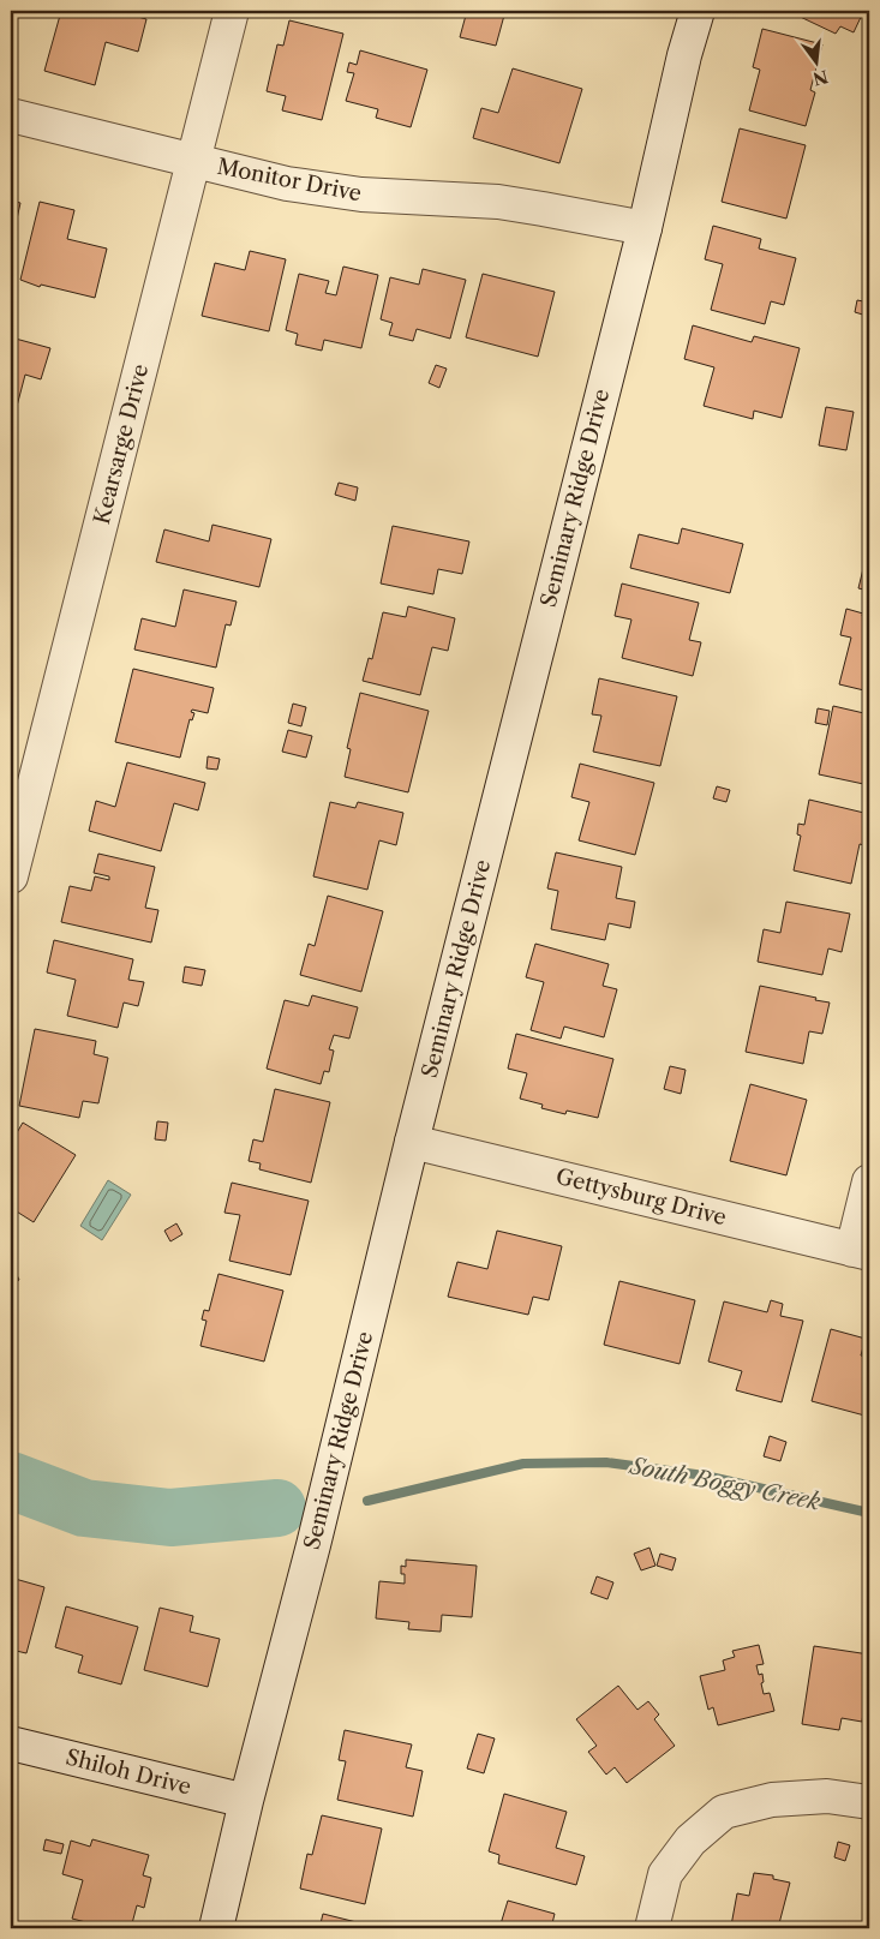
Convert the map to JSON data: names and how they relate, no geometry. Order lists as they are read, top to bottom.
{
  "streets": {
    "street": [
      "Monitor Drive",
      "Kearsarge Drive",
      "Seminary Ridge Drive",
      "Gettysburg Drive",
      "Shiloh Drive"
    ]
  },
  "crossings": [
    ["Monitor Drive", "Kearsarge Drive"],
    ["Monitor Drive", "Seminary Ridge Drive"],
    ["Seminary Ridge Drive", "Gettysburg Drive"],
    ["Seminary Ridge Drive", "Shiloh Drive"]
  ],
  "water": ["South Boggy Creek"],
  "north": "bottom"
}
